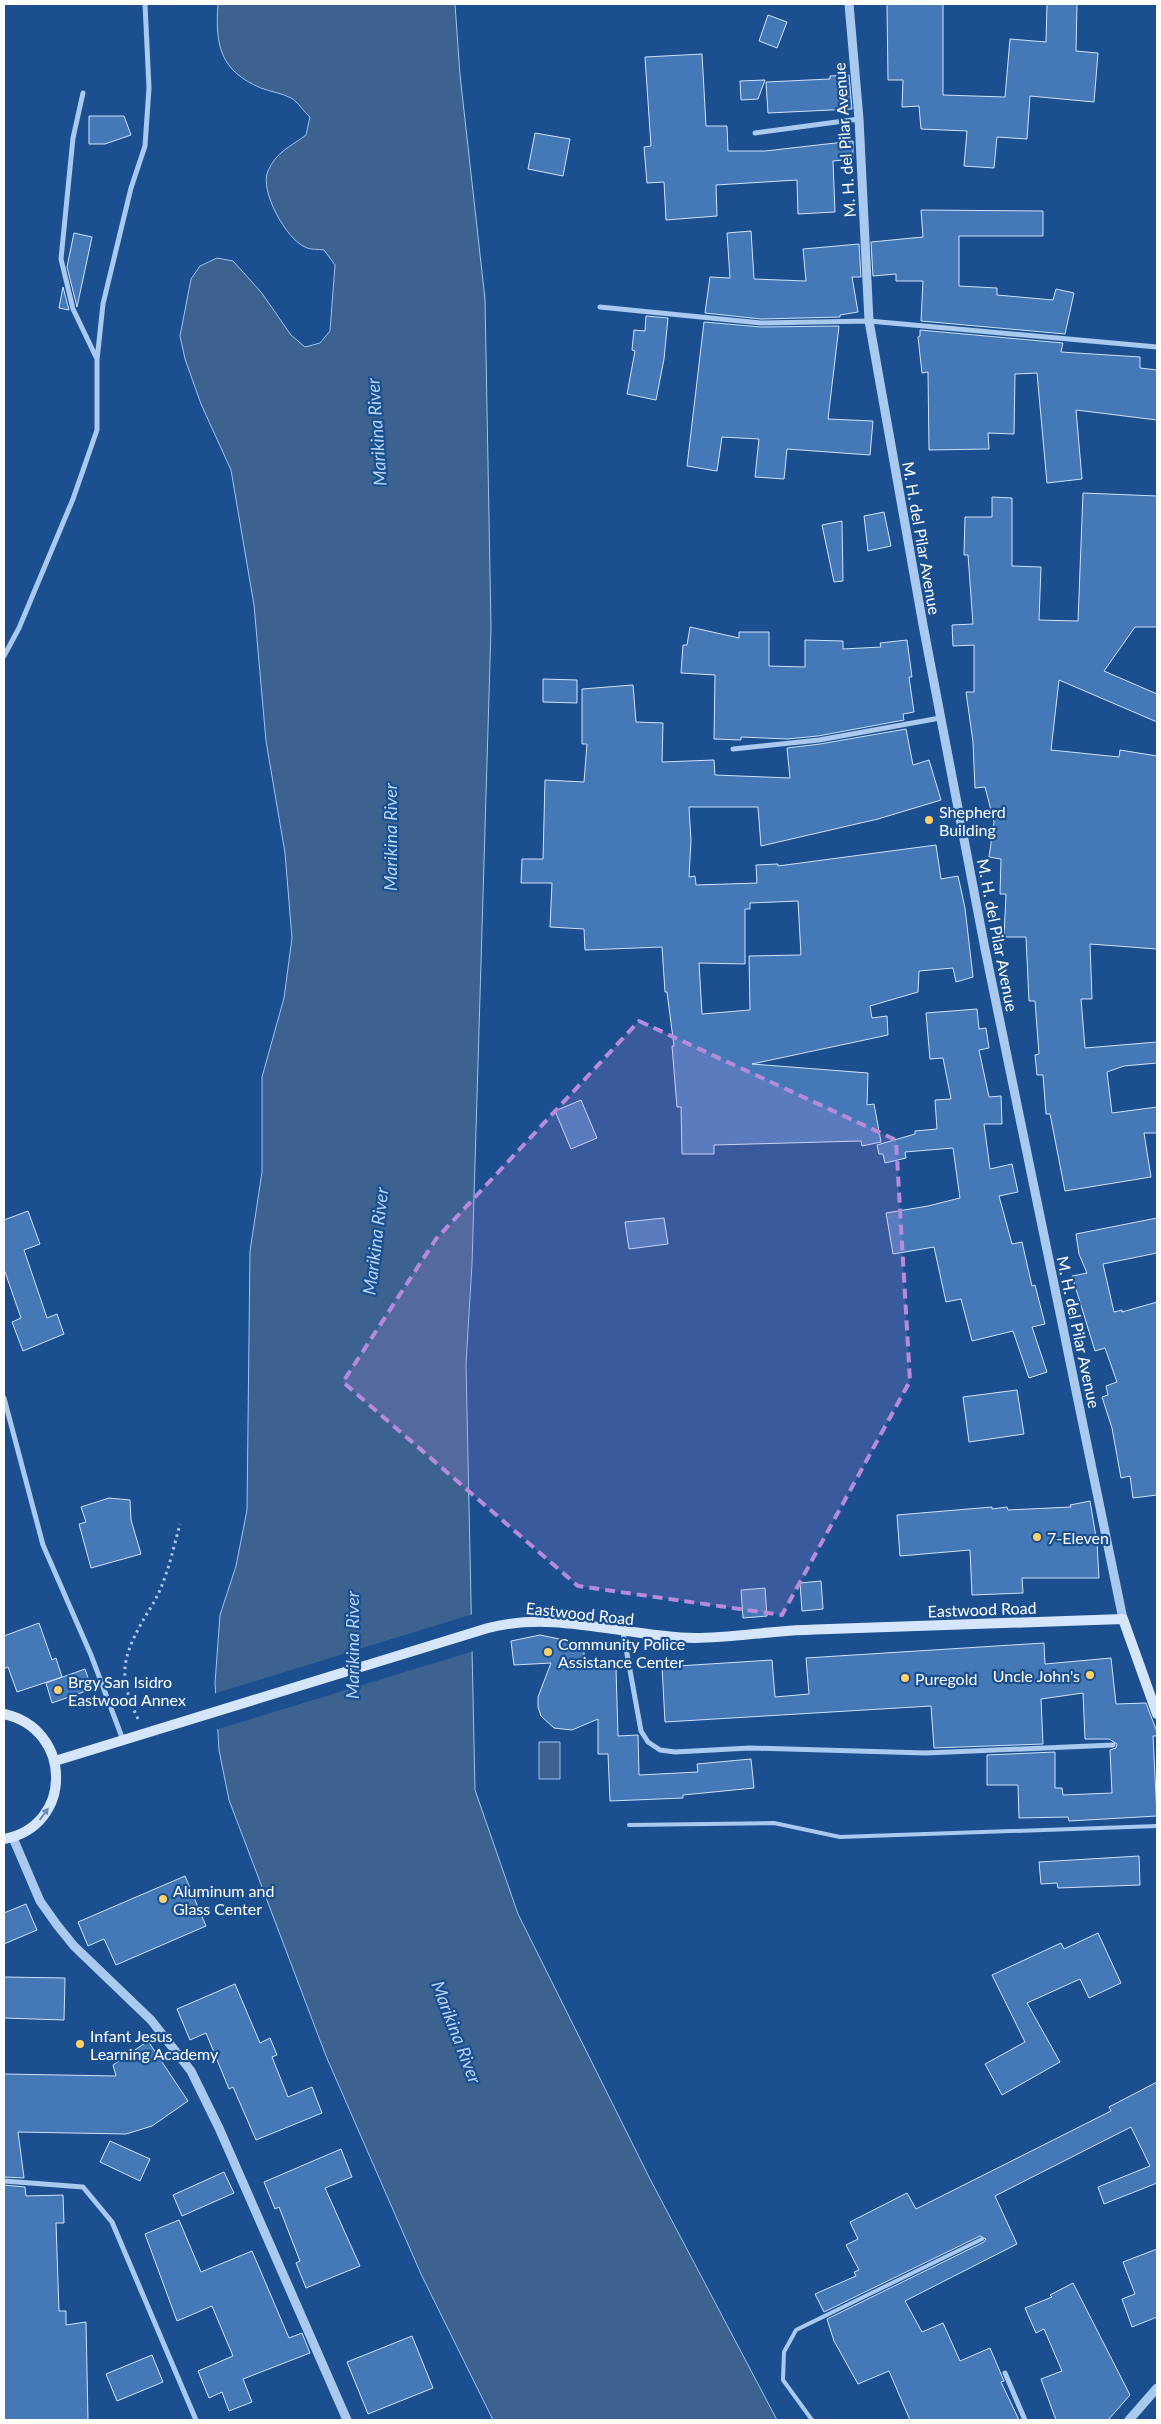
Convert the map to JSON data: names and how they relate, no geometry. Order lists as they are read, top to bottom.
{
  "streets": {
    "main road": ["M. H. del Pilar Avenue", "Eastwood Road"]
  },
  "crossings": [
    ["M. H. del Pilar Avenue", "Eastwood Road"]
  ],
  "water": ["Marikina River"],
  "places": [
    "Shepherd Building",
    "7-Eleven",
    "Community Police Assistance Center",
    "Uncle John's",
    "Puregold",
    "Brgy San Isidro Eastwood Annex",
    "Aluminum and Glass Center",
    "Infant Jesus Learning Academy"
  ]
}
